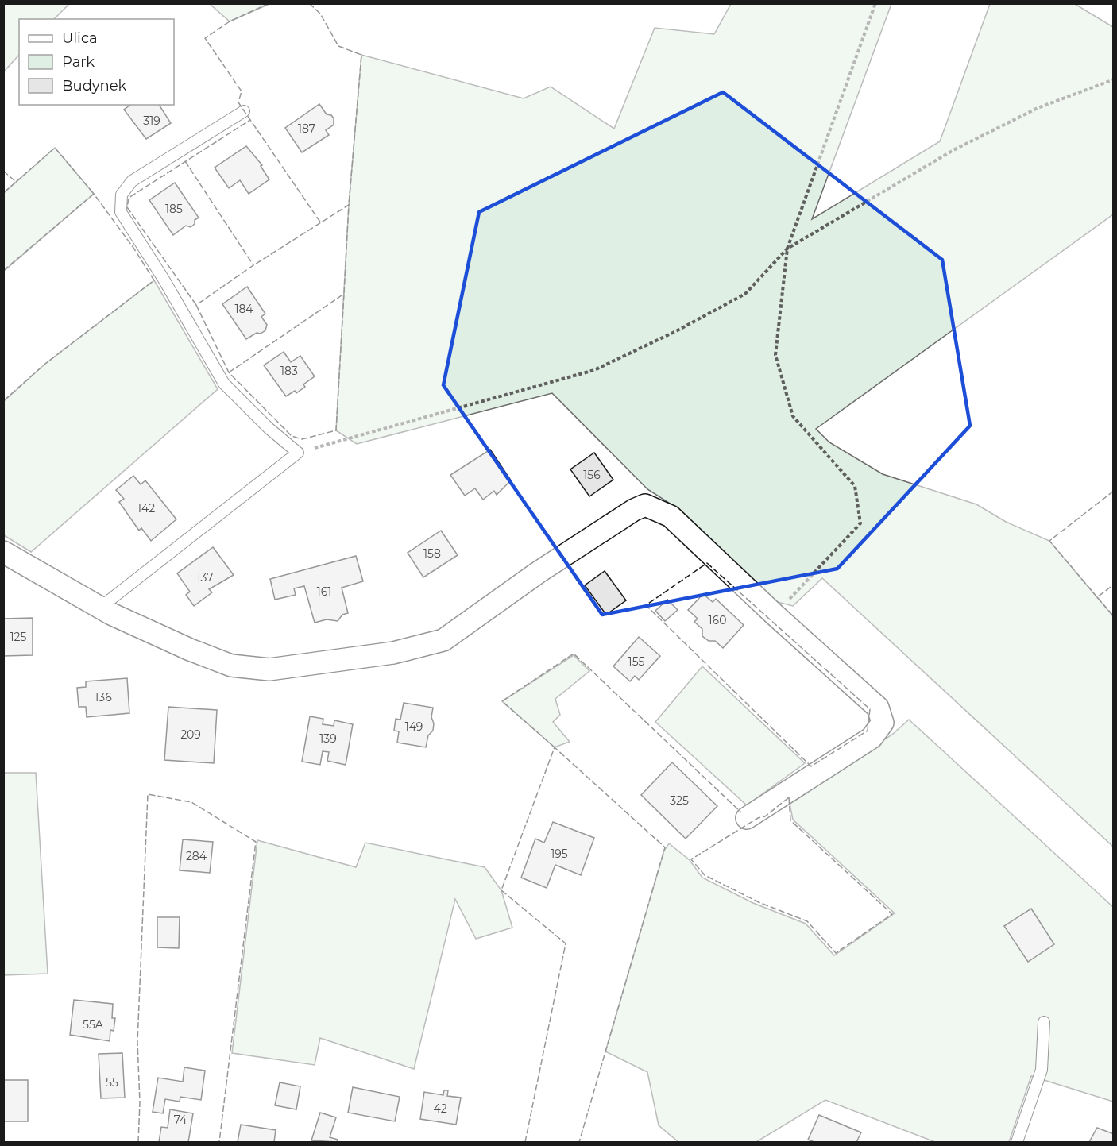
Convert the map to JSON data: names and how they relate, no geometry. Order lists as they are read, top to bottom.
{
  "house_numbers": [
    "319",
    "187",
    "185",
    "184",
    "183",
    "156",
    "142",
    "158",
    "137",
    "161",
    "160",
    "125",
    "155",
    "136",
    "149",
    "209",
    "139",
    "325",
    "195",
    "284",
    "55A",
    "55",
    "42",
    "74"
  ],
  "legend": ["Ulica", "Park", "Budynek"]
}
